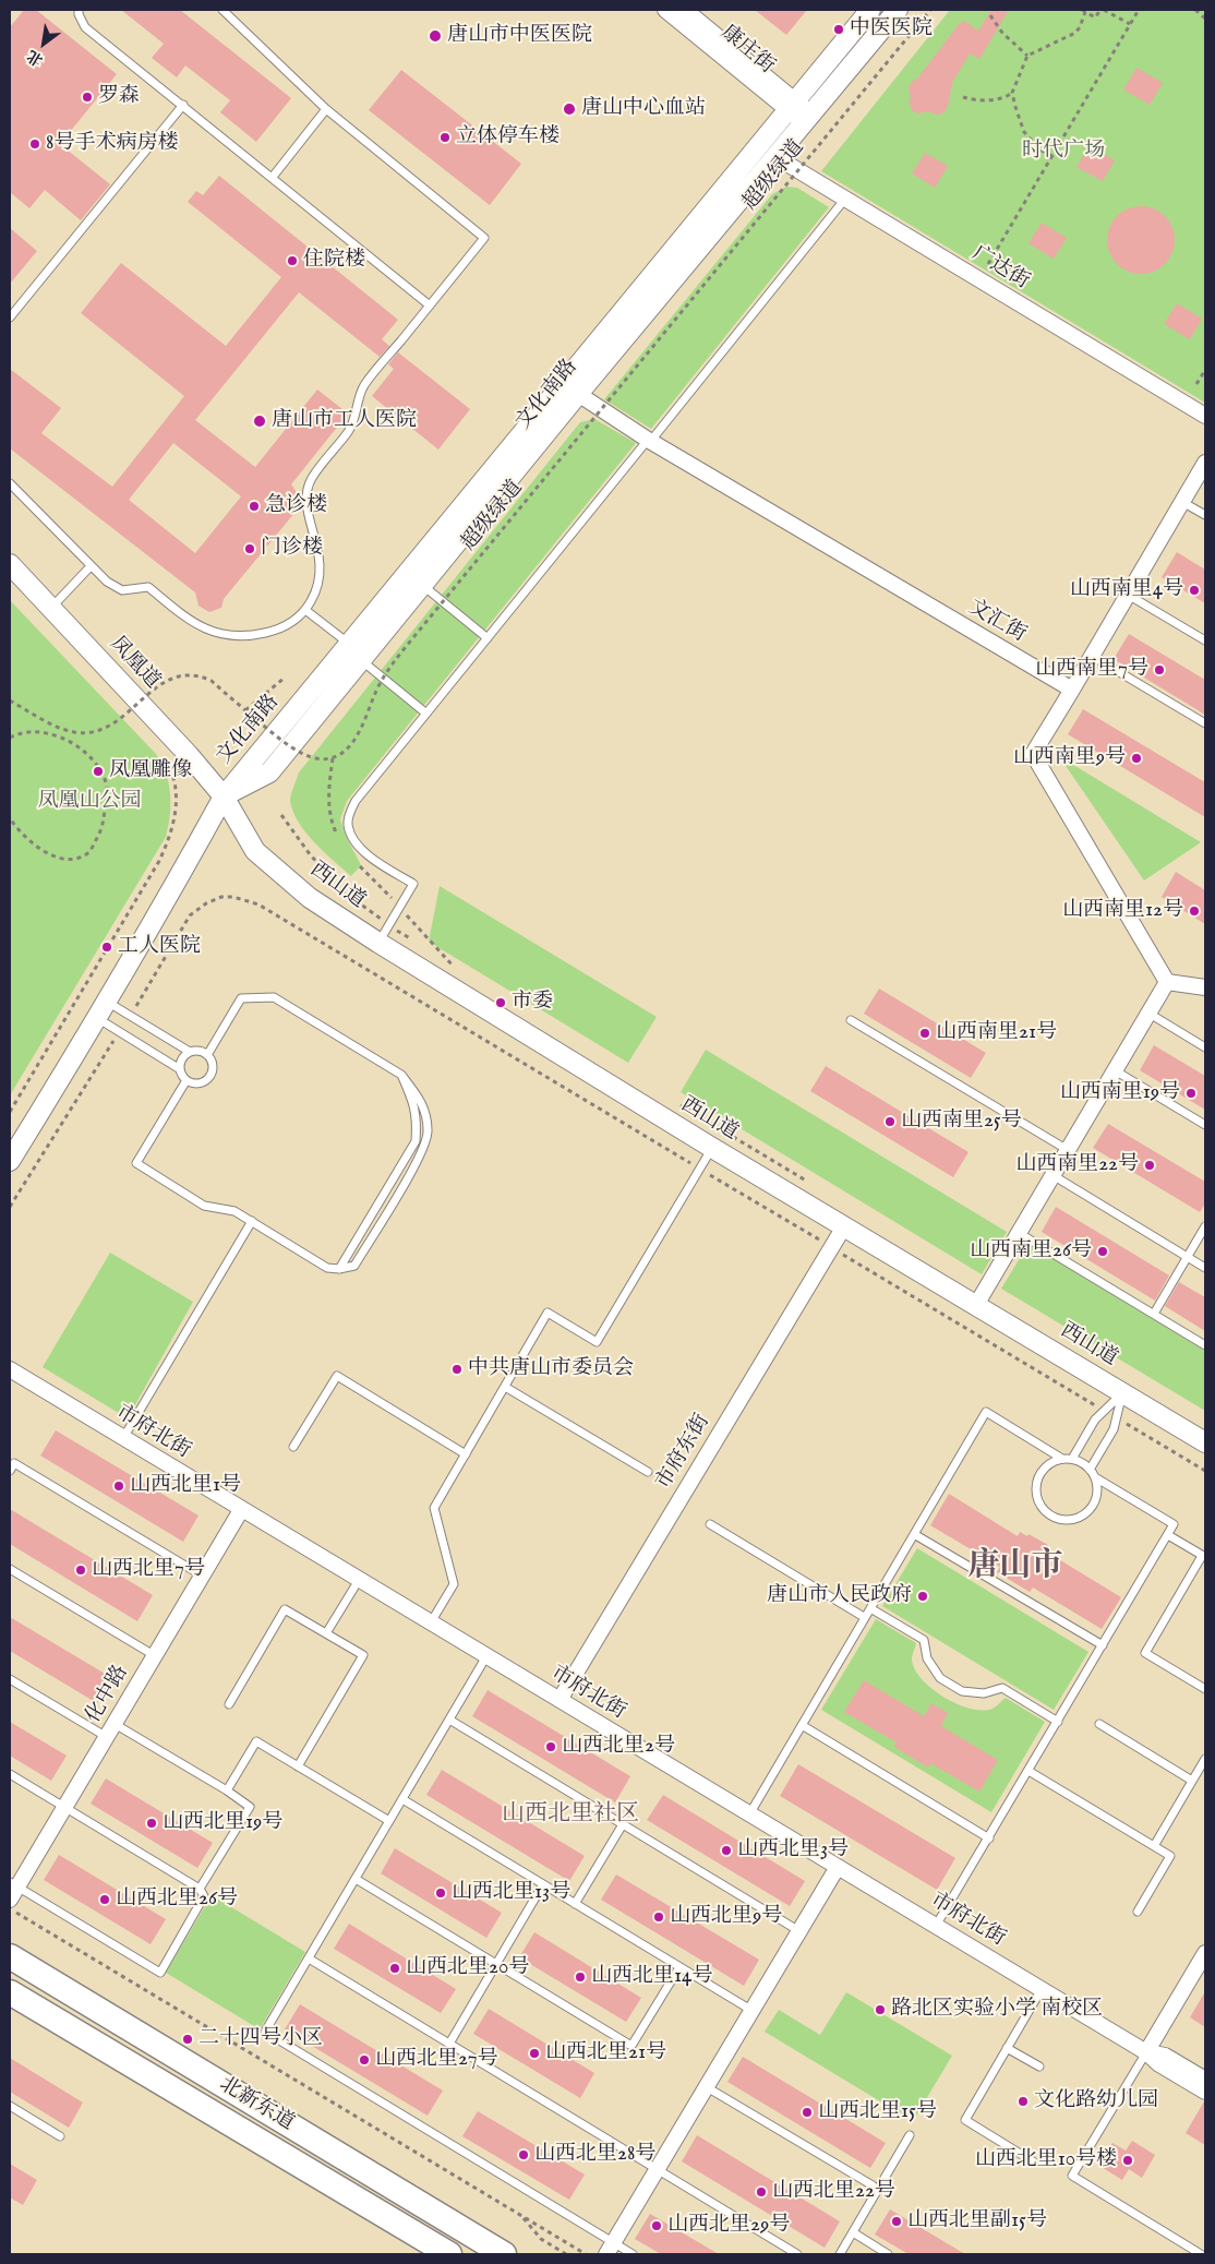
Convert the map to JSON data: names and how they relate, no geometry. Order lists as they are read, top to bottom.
{
  "streets": {
    "main road": ["北新东道"],
    "street": [
      "康庄街",
      "广达街",
      "文化南路",
      "文汇街",
      "凤凰道",
      "西山道",
      "市府北街",
      "市府东街",
      "化中路"
    ],
    "path": ["超级绿道"]
  },
  "crossings": [
    ["康庄街", "文化南路"],
    ["广达街", "文化南路"],
    ["文化南路", "文汇街"],
    ["文化南路", "凤凰道"],
    ["文化南路", "西山道"],
    ["凤凰道", "西山道"],
    ["西山道", "市府东街"],
    ["市府北街", "市府东街"],
    ["市府北街", "化中路"]
  ],
  "districts": ["唐山市", "山西北里社区"],
  "parks": ["时代广场", "凤凰山公园"],
  "places": [
    "中医医院",
    "唐山市中医医院",
    "罗森",
    "唐山中心血站",
    "立体停车楼",
    "8号手术病房楼",
    "住院楼",
    "唐山市工人医院",
    "急诊楼",
    "门诊楼",
    "山西南里4号",
    "山西南里7号",
    "山西南里9号",
    "凤凰雕像",
    "山西南里12号",
    "工人医院",
    "市委",
    "山西南里21号",
    "山西南里19号",
    "山西南里25号",
    "山西南里22号",
    "山西南里26号",
    "中共唐山市委员会",
    "山西北里1号",
    "山西北里7号",
    "唐山市人民政府",
    "山西北里2号",
    "山西北里19号",
    "山西北里3号",
    "山西北里13号",
    "山西北里26号",
    "山西北里9号",
    "山西北里20号",
    "山西北里14号",
    "路北区实验小学 南校区",
    "二十四号小区",
    "山西北里21号",
    "山西北里27号",
    "文化路幼儿园",
    "山西北里15号",
    "山西北里28号",
    "山西北里10号楼",
    "山西北里22号",
    "山西北里副15号",
    "山西北里29号"
  ],
  "north": "bottom left"
}
